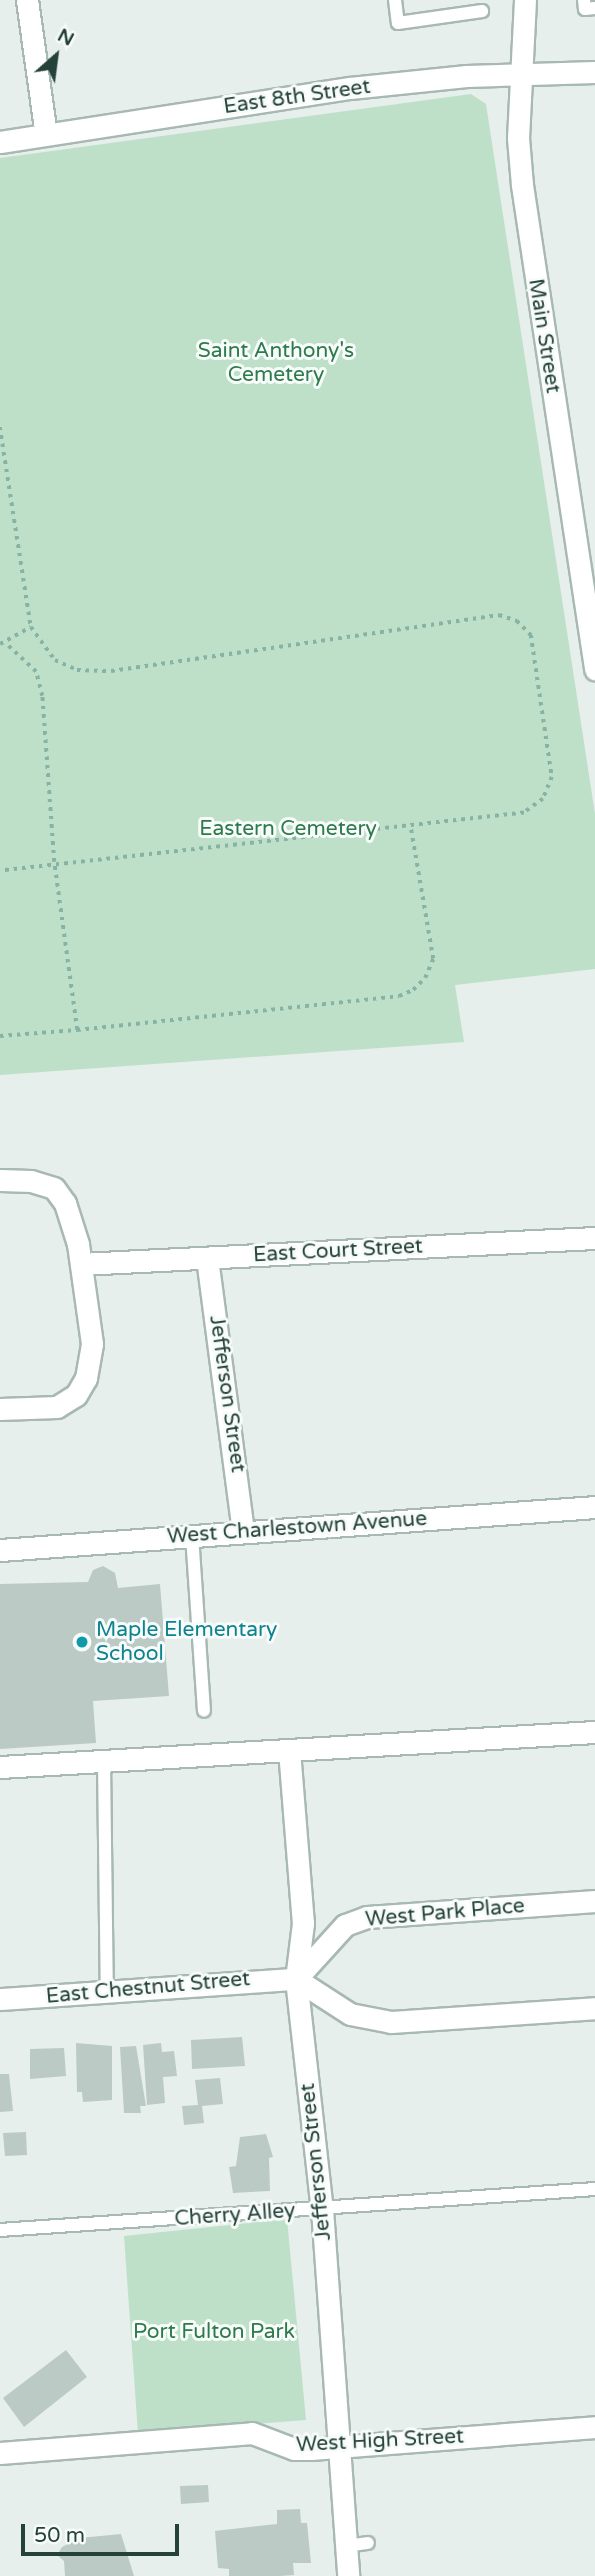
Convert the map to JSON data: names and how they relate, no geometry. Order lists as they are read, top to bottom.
{
  "streets": {
    "street": [
      "East 8th Street",
      "Main Street",
      "East Court Street",
      "Jefferson Street",
      "West Charlestown Avenue",
      "West Park Place",
      "East Chestnut Street",
      "West High Street"
    ],
    "lane": ["Cherry Alley"]
  },
  "crossings": [
    ["East 8th Street", "Main Street"],
    ["East Court Street", "Jefferson Street"],
    ["Jefferson Street", "West Charlestown Avenue"],
    ["Jefferson Street", "West Park Place"],
    ["Jefferson Street", "East Chestnut Street"],
    ["Jefferson Street", "Cherry Alley"],
    ["Jefferson Street", "West High Street"],
    ["West Park Place", "East Chestnut Street"]
  ],
  "parks": ["Saint Anthony's Cemetery", "Eastern Cemetery", "Port Fulton Park"],
  "places": ["Maple Elementary School"],
  "scale_bar": "50 m",
  "north": "top right"
}
